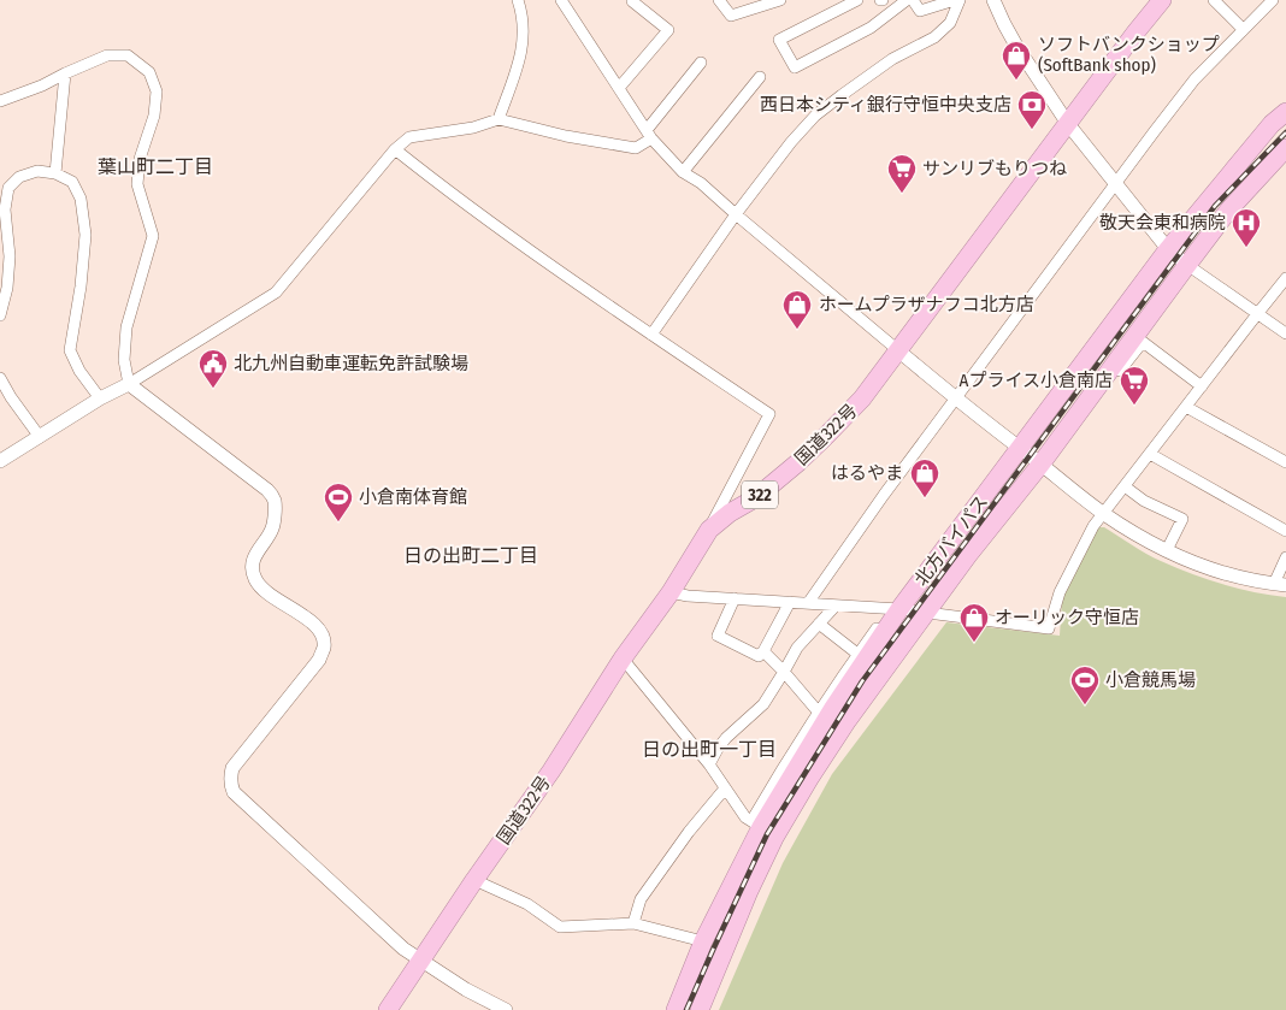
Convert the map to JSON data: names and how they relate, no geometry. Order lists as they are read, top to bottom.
{
  "streets": {
    "highway": ["国道322号", "322", "北方バイパス"]
  },
  "districts": ["葉山町二丁目", "日の出町二丁目", "日の出町一丁目"],
  "places": {
    "shop": [
      "ソフトバンクショップ (SoftBank shop)",
      "ホームプラザナフコ北方店",
      "はるやま",
      "オーリック守恒店"
    ],
    "bank": ["西日本シティ銀行守恒中央支店"],
    "supermarket": ["サンリブもりつね", "Aプライス小倉南店"],
    "hospital": ["敬天会東和病院"],
    "public building": ["北九州自動車運転免許試験場"],
    "sports": ["小倉南体育館", "小倉競馬場"]
  }
}
